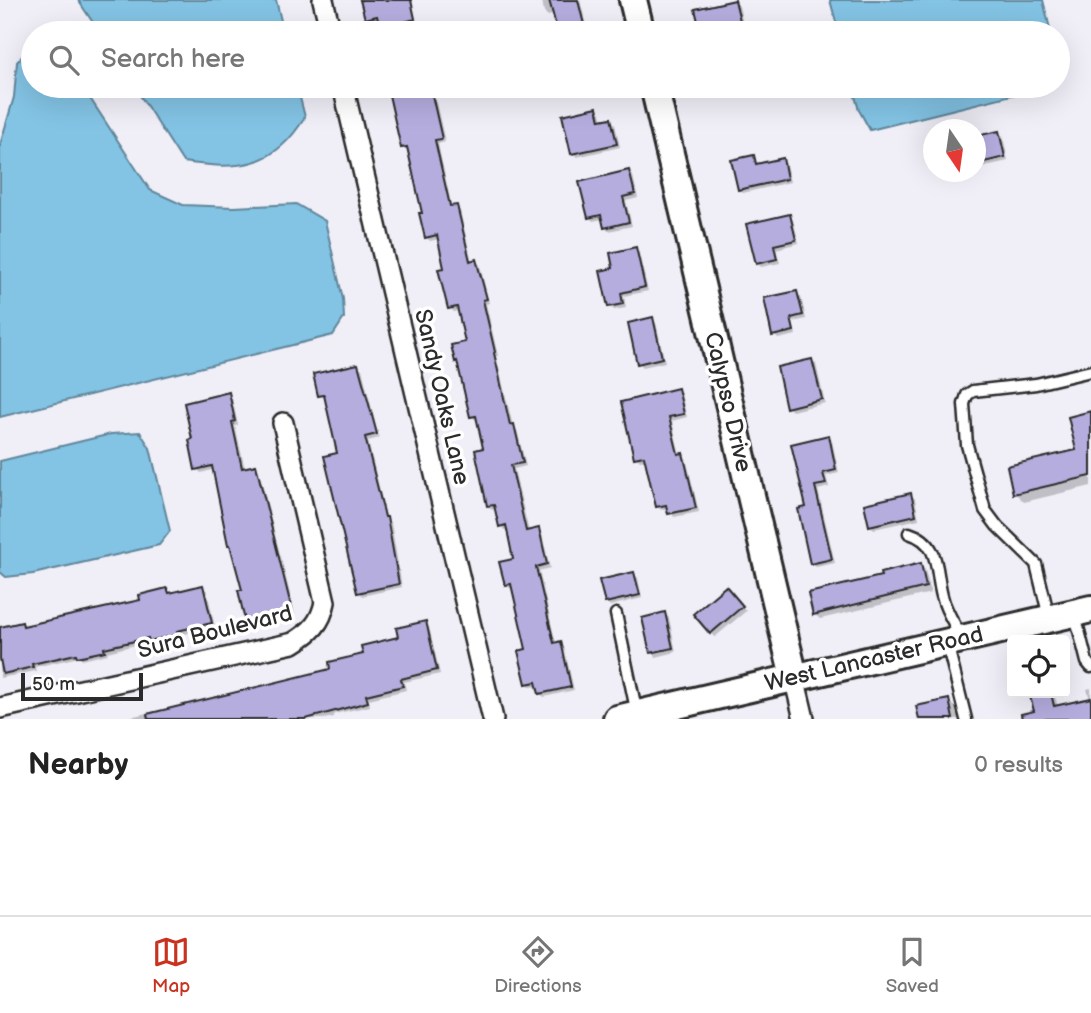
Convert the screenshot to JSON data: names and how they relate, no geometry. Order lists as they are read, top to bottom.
{
  "streets": {
    "street": [
      "Sandy Oaks Lane",
      "Calypso Drive",
      "Sura Boulevard",
      "West Lancaster Road"
    ]
  },
  "crossings": [
    ["Calypso Drive", "West Lancaster Road"]
  ],
  "scale_bar": "50 m",
  "north": "bottom",
  "page": {
    "search": "Search here",
    "scale": "50 m",
    "heading": ["Nearby", "0 results"],
    "nav": ["Map", "Directions", "Saved"]
  }
}
